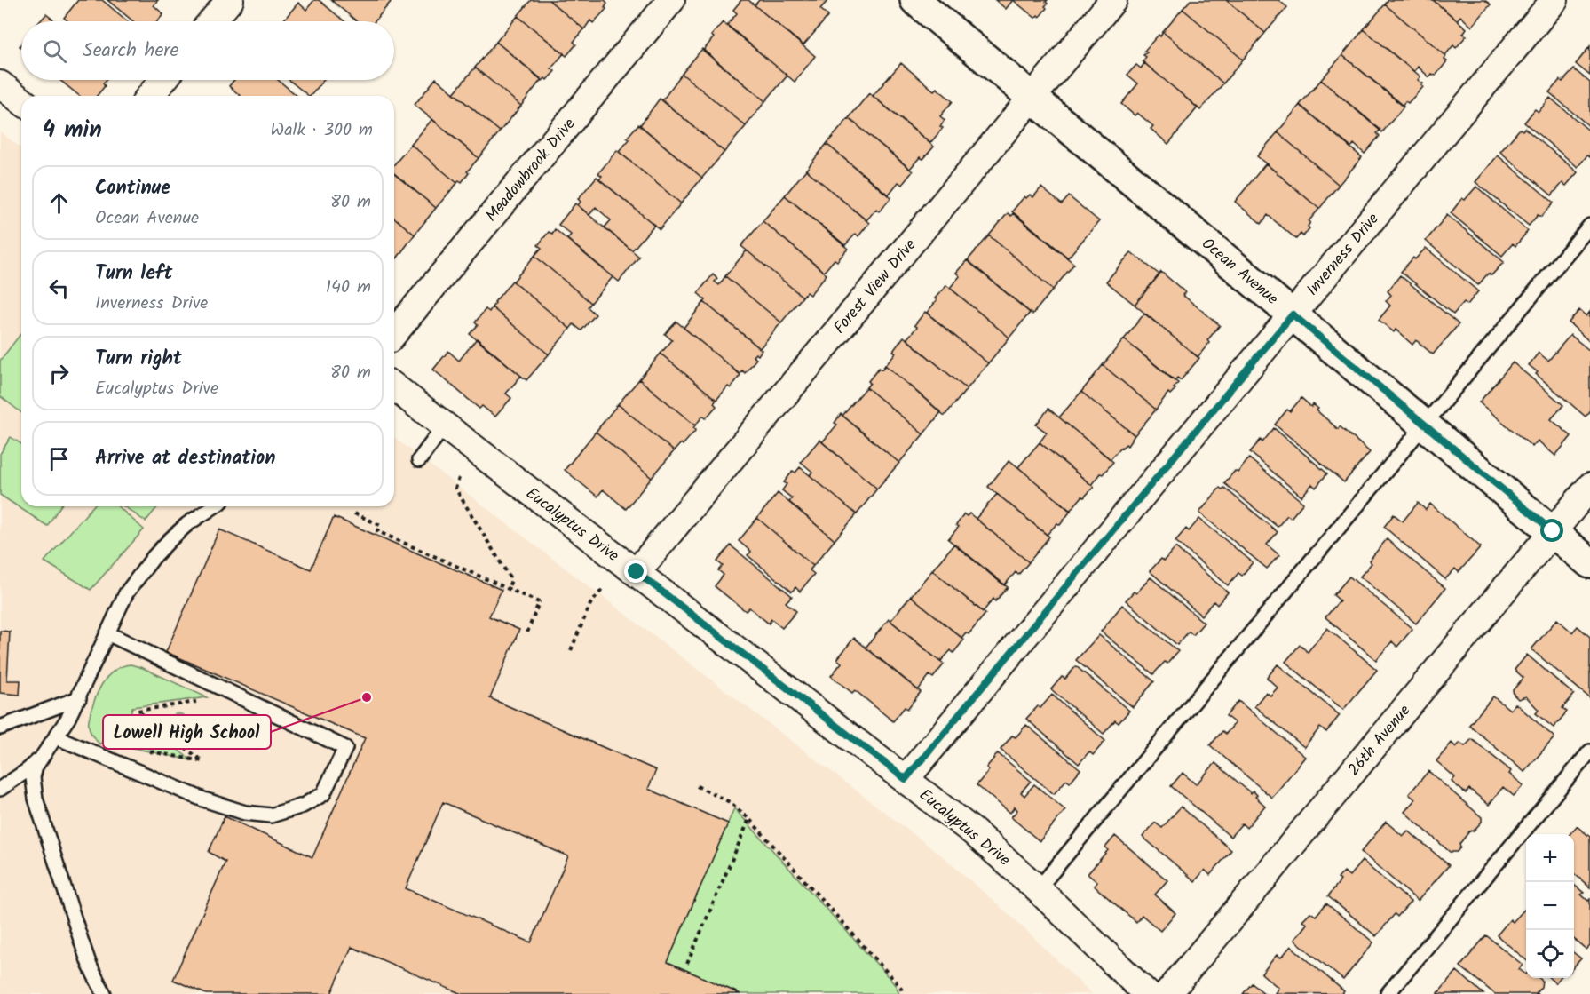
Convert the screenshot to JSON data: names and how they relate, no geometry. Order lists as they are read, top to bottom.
{
  "streets": {
    "street": [
      "Meadowbrook Drive",
      "Inverness Drive",
      "Ocean Avenue",
      "Forest View Drive",
      "Eucalyptus Drive",
      "26th Avenue"
    ]
  },
  "crossings": [
    ["Inverness Drive", "Ocean Avenue"],
    ["Inverness Drive", "Eucalyptus Drive"],
    ["Ocean Avenue", "Forest View Drive"],
    ["Ocean Avenue", "26th Avenue"],
    ["Forest View Drive", "Eucalyptus Drive"]
  ],
  "places": ["Lowell High School"],
  "page": {
    "search": "Search here",
    "heading": ["4 min", "Walk · 300 m"],
    "list": [
      ["Continue", "Ocean Avenue", "80 m"],
      ["Turn left", "Inverness Drive", "140 m"],
      ["Turn right", "Eucalyptus Drive", "80 m"],
      "Arrive at destination"
    ],
    "map_buttons": ["+", "−"]
  }
}
